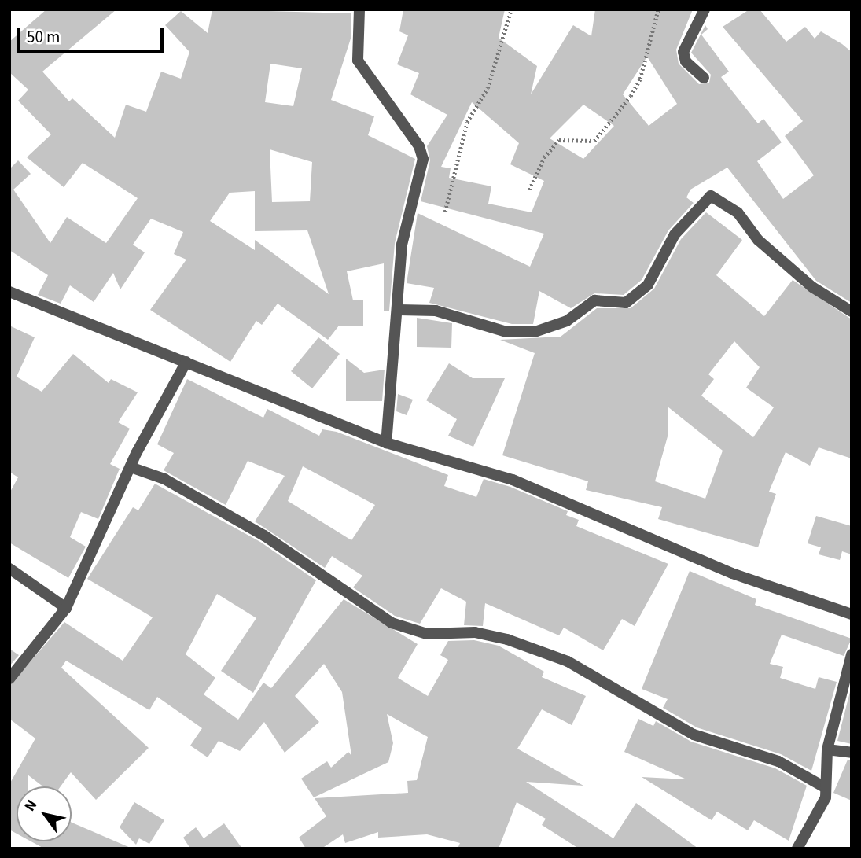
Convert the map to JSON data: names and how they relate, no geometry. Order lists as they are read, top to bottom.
{
  "scale_bar": "50 m",
  "north": "top left"
}
